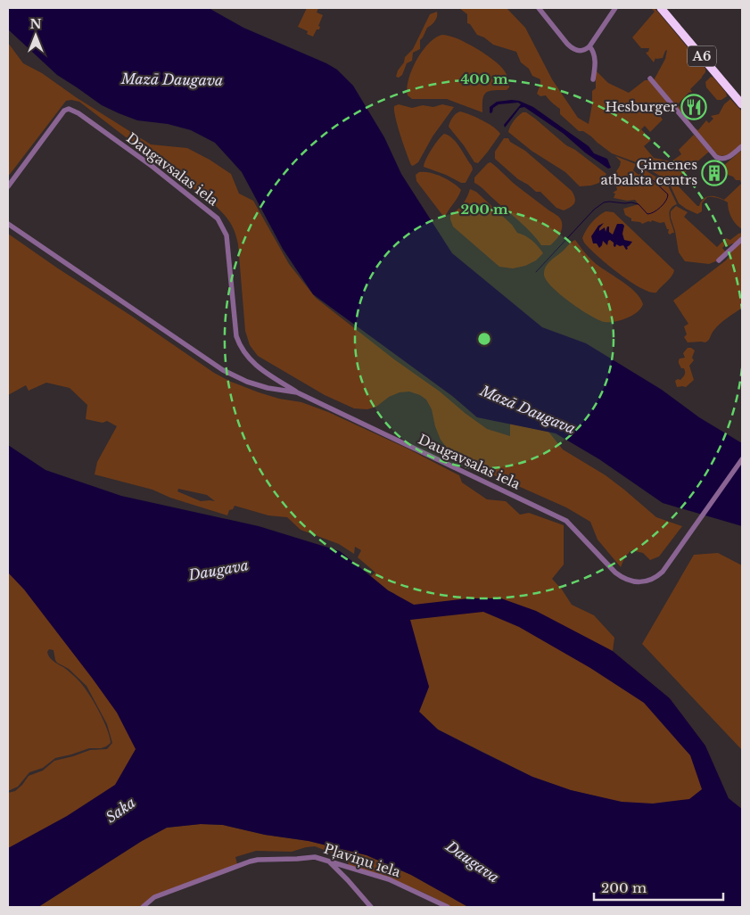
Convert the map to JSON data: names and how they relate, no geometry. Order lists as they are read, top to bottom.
{
  "streets": {
    "highway": ["A6"],
    "street": ["Daugavsalas iela", "Pļaviņu iela"]
  },
  "water": ["Mazā Daugava", "Daugava", "Saka"],
  "places": {
    "restaurant": ["Hesburger"],
    "building": ["Ģimenes atbalsta centrs"]
  },
  "scale_bar": "200 m",
  "north": "top",
  "rings": ["400 m", "200 m"]
}
